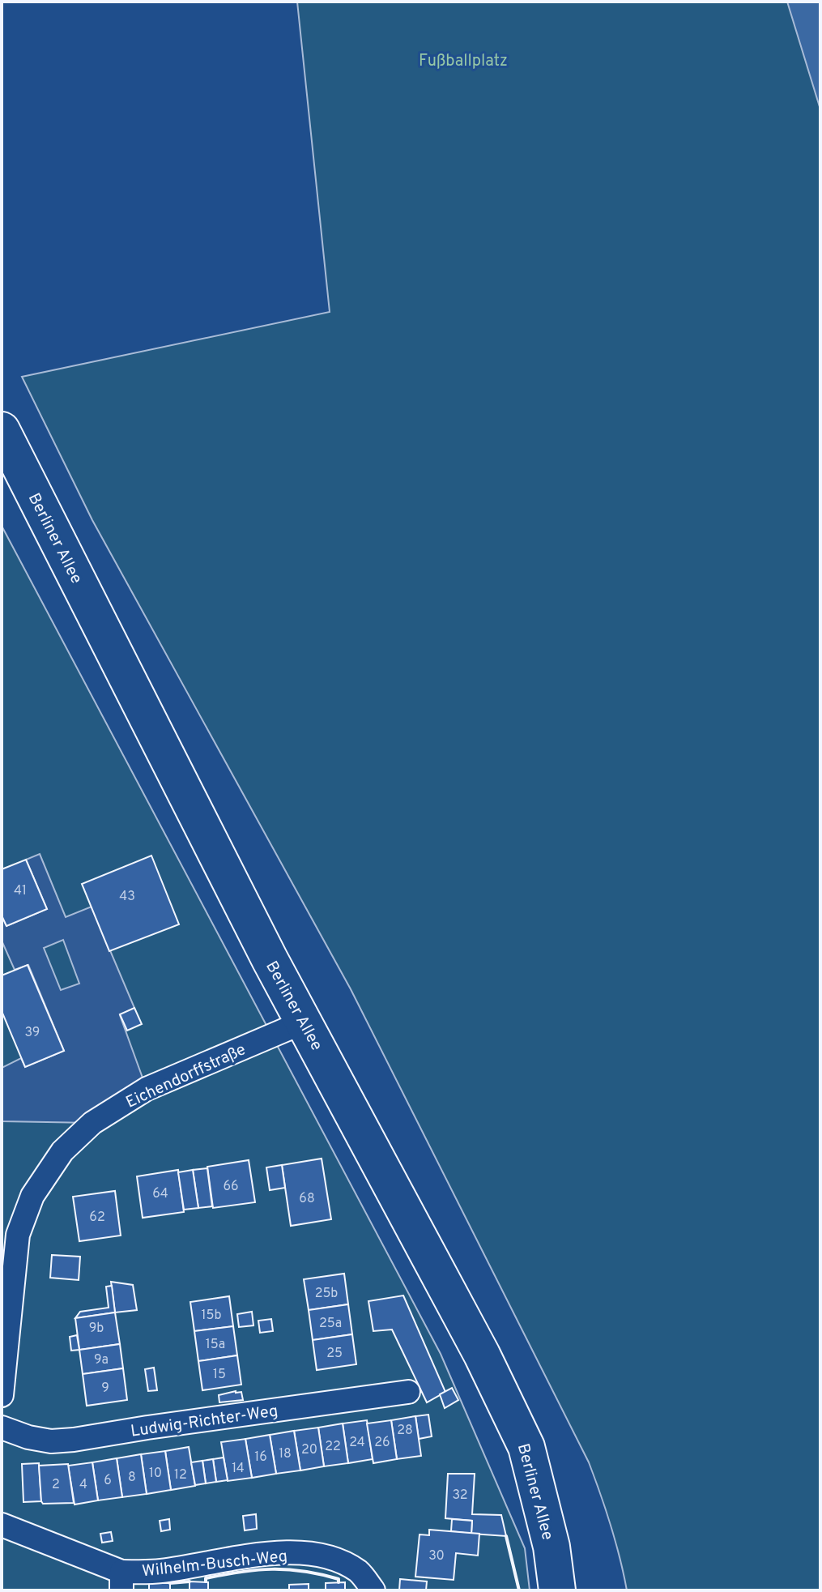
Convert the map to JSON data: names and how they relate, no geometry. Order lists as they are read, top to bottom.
{
  "streets": {
    "main road": ["Berliner Allee"],
    "street": ["Eichendorffstraße", "Ludwig-Richter-Weg", "Wilhelm-Busch-Weg"]
  },
  "crossings": [
    ["Berliner Allee", "Eichendorffstraße"]
  ],
  "parks": ["Fußballplatz"],
  "house_numbers": [
    "41",
    "43",
    "39",
    "66",
    "64",
    "68",
    "62",
    "25b",
    "15b",
    "25a",
    "9b",
    "15a",
    "25",
    "9a",
    "15",
    "9",
    "28",
    "24",
    "26",
    "22",
    "20",
    "18",
    "16",
    "14",
    "10",
    "12",
    "8",
    "6",
    "2",
    "4",
    "32",
    "30"
  ]
}
